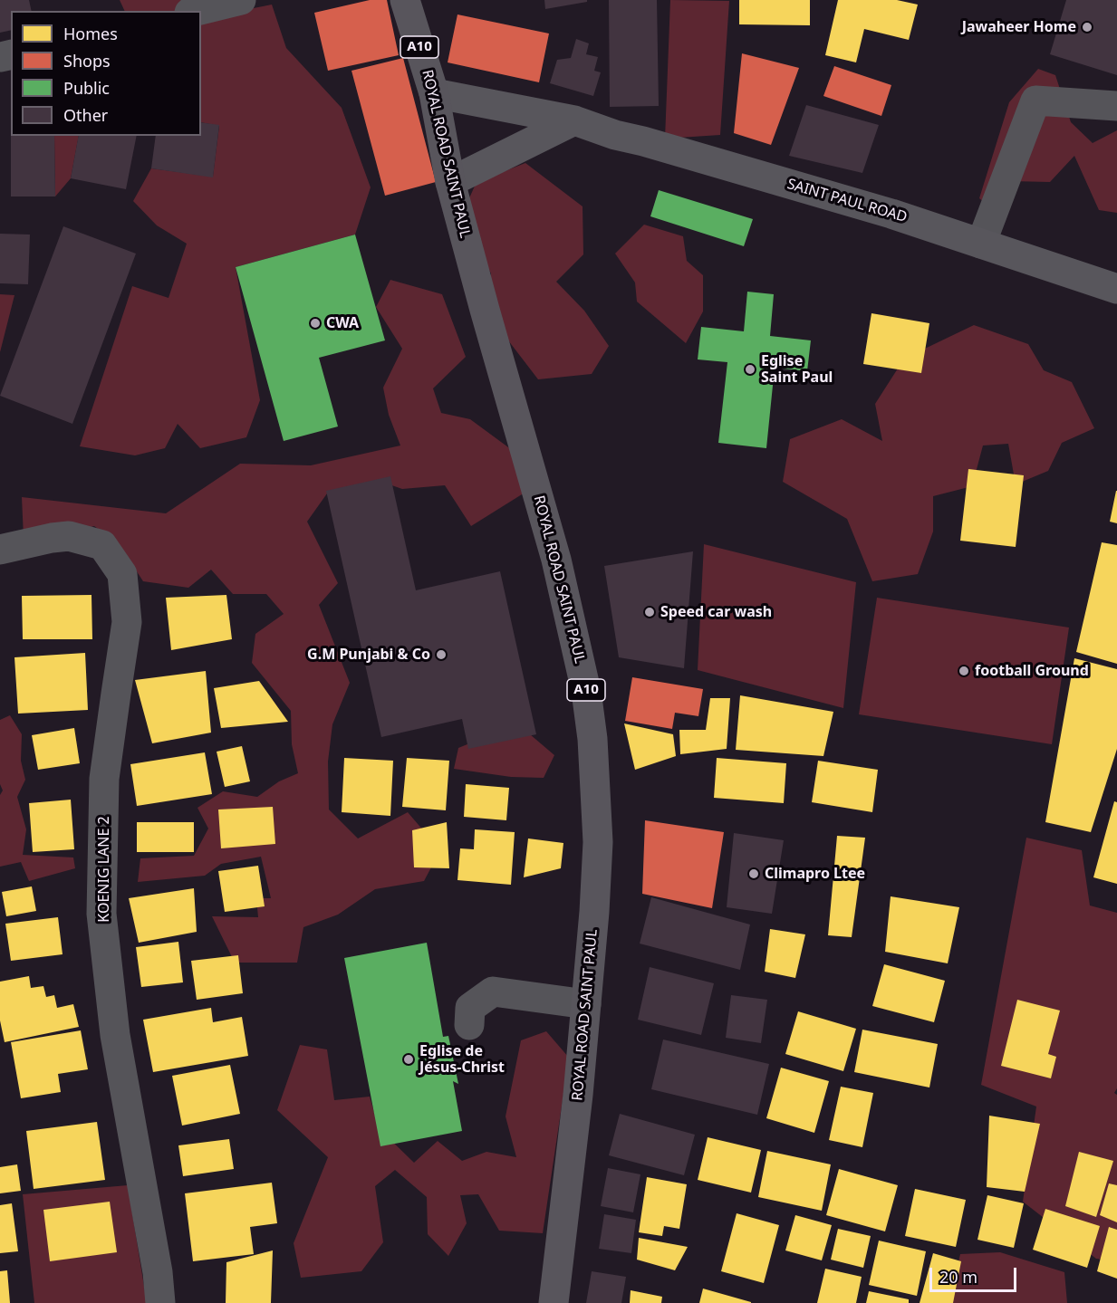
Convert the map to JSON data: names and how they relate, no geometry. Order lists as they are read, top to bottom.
{
  "streets": {
    "main road": ["A10", "ROYAL ROAD SAINT PAUL", "SAINT PAUL ROAD"],
    "street": ["KOENIG LANE 2"]
  },
  "crossings": [
    ["ROYAL ROAD SAINT PAUL", "SAINT PAUL ROAD"]
  ],
  "places": [
    "Jawaheer Home",
    "CWA",
    "Eglise Saint Paul",
    "Speed car wash",
    "G.M Punjabi & Co",
    "football Ground",
    "Climapro Ltee",
    "Eglise de Jésus-Christ"
  ],
  "legend": [
    "Homes",
    "Shops",
    "Public",
    "Other"
  ],
  "scale_bar": "20 m"
}
